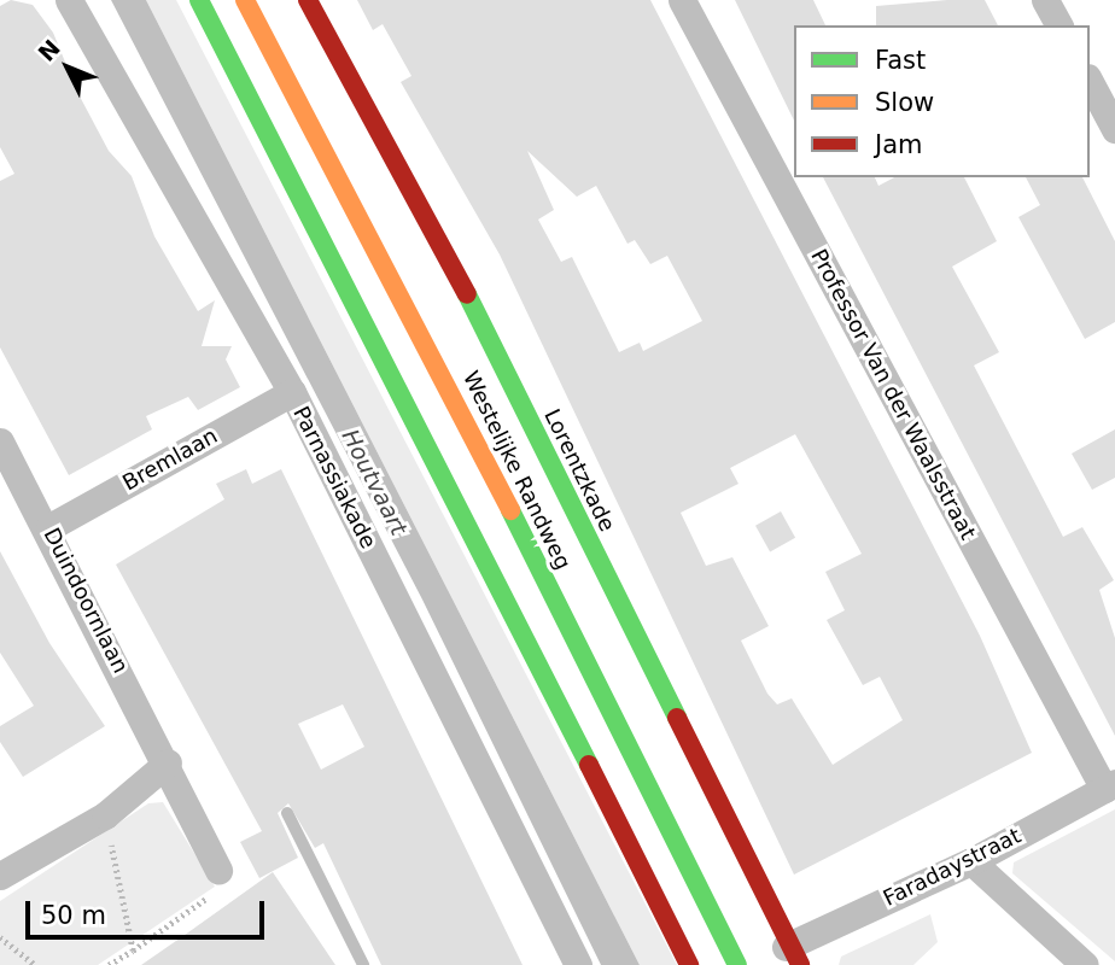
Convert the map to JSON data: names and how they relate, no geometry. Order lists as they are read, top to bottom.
{
  "streets": {
    "main road": ["Westelijke Randweg", "Lorentzkade"],
    "street": [
      "Professor Van der Waalsstraat",
      "Bremlaan",
      "Parnassiakade",
      "Duindoornlaan",
      "Faradaystraat"
    ]
  },
  "crossings": [
    ["Professor Van der Waalsstraat", "Faradaystraat"],
    ["Bremlaan", "Parnassiakade"],
    ["Bremlaan", "Duindoornlaan"],
    ["Lorentzkade", "Faradaystraat"]
  ],
  "water": ["Houtvaart"],
  "legend": ["Fast", "Slow", "Jam"],
  "scale_bar": "50 m",
  "north": "top left"
}
